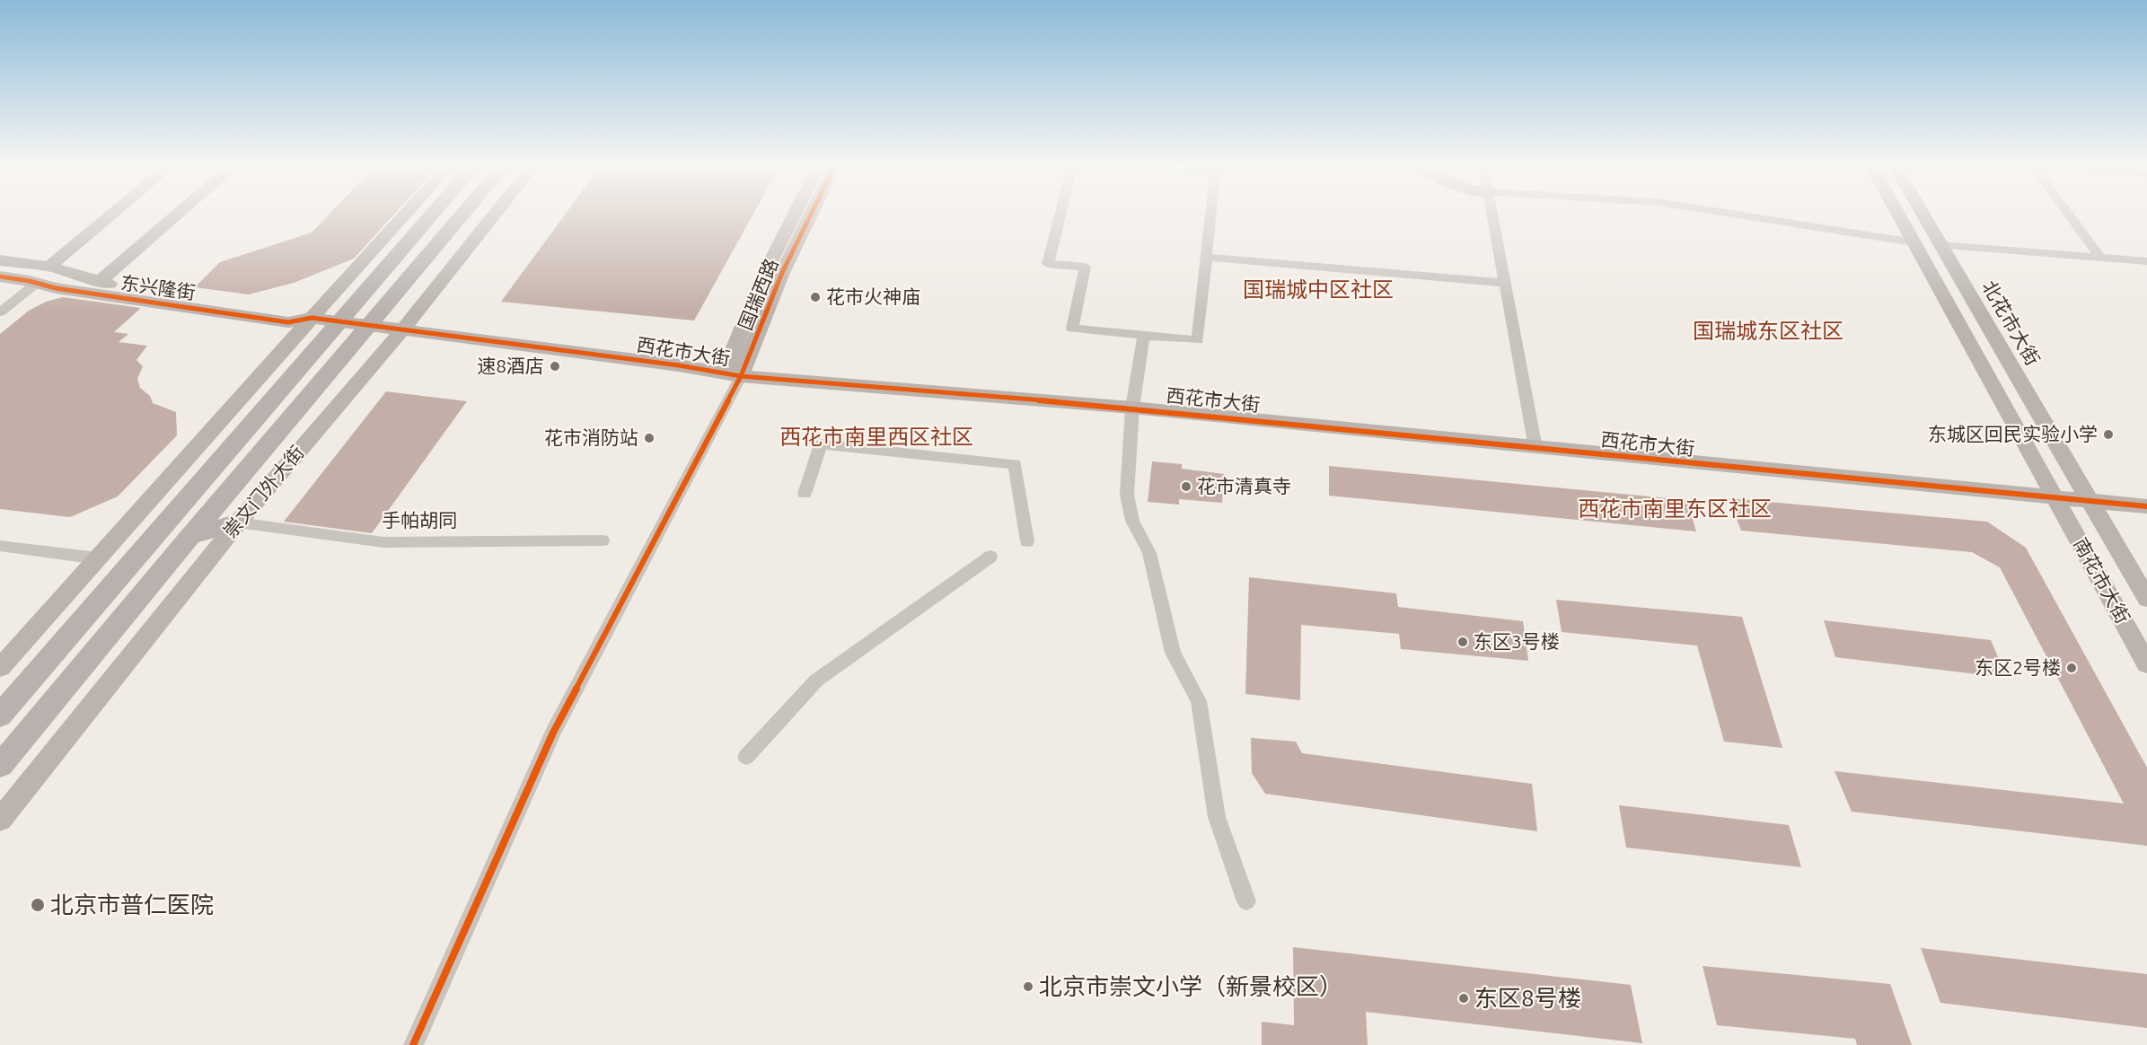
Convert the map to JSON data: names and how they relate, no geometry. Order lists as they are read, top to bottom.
{
  "streets": {
    "main road": ["崇文门外大街"],
    "street": [
      "东兴隆街",
      "国瑞西路",
      "北花市大街",
      "西花市大街",
      "手帕胡同",
      "南花市大街"
    ]
  },
  "crossings": [
    ["东兴隆街", "西花市大街"],
    ["国瑞西路", "西花市大街"],
    ["北花市大街", "西花市大街"],
    ["北花市大街", "南花市大街"],
    ["西花市大街", "崇文门外大街"],
    ["西花市大街", "南花市大街"],
    ["崇文门外大街", "手帕胡同"]
  ],
  "districts": [
    "国瑞城中区社区",
    "国瑞城东区社区",
    "西花市南里西区社区",
    "西花市南里东区社区"
  ],
  "places": [
    "花市火神庙",
    "速8酒店",
    "东城区回民实验小学",
    "花市消防站",
    "花市清真寺",
    "东区3号楼",
    "东区2号楼",
    "北京市普仁医院",
    "北京市崇文小学（新景校区）",
    "东区8号楼"
  ]
}
